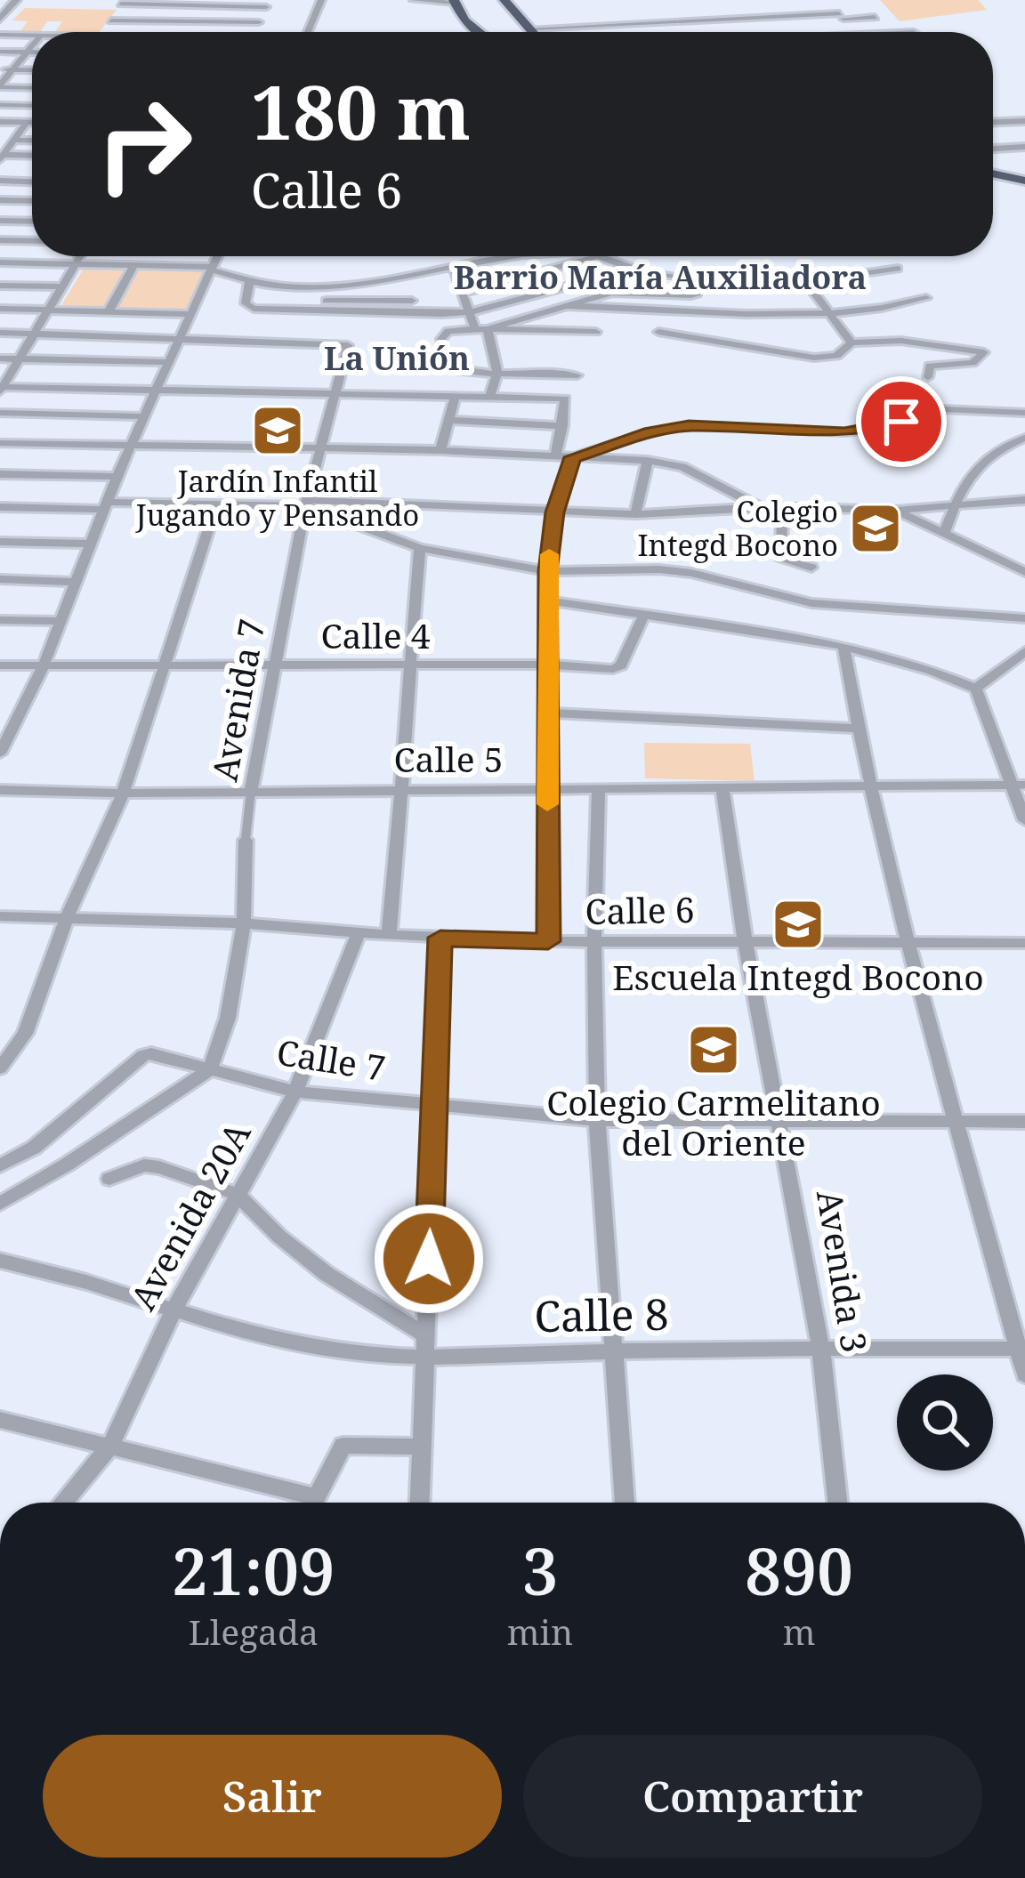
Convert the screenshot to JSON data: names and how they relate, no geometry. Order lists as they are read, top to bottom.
{
  "streets": {
    "street": [
      "Calle 4",
      "Avenida 7",
      "Calle 5",
      "Calle 6",
      "Calle 7",
      "Avenida 20A",
      "Avenida 3",
      "Calle 8"
    ]
  },
  "crossings": [
    ["Calle 4", "Avenida 7"],
    ["Avenida 7", "Calle 5"],
    ["Avenida 7", "Calle 6"],
    ["Avenida 7", "Calle 7"],
    ["Calle 5", "Avenida 3"],
    ["Calle 6", "Avenida 20A"],
    ["Calle 6", "Avenida 3"],
    ["Calle 7", "Avenida 20A"],
    ["Calle 7", "Avenida 3"],
    ["Avenida 20A", "Calle 8"],
    ["Avenida 3", "Calle 8"]
  ],
  "districts": ["Barrio María Auxiliadora", "La Unión"],
  "places": {
    "school or university": [
      "Jardín Infantil Jugando y Pensando",
      "Colegio Integd Bocono",
      "Escuela Integd Bocono",
      "Colegio Carmelitano del Oriente"
    ]
  },
  "page": {
    "turn": ["180 m", "Calle 6"],
    "eta": [
      "21:09",
      "Llegada",
      "3",
      "min",
      "890",
      "m"
    ],
    "buttons": ["Salir", "Compartir"]
  }
}
